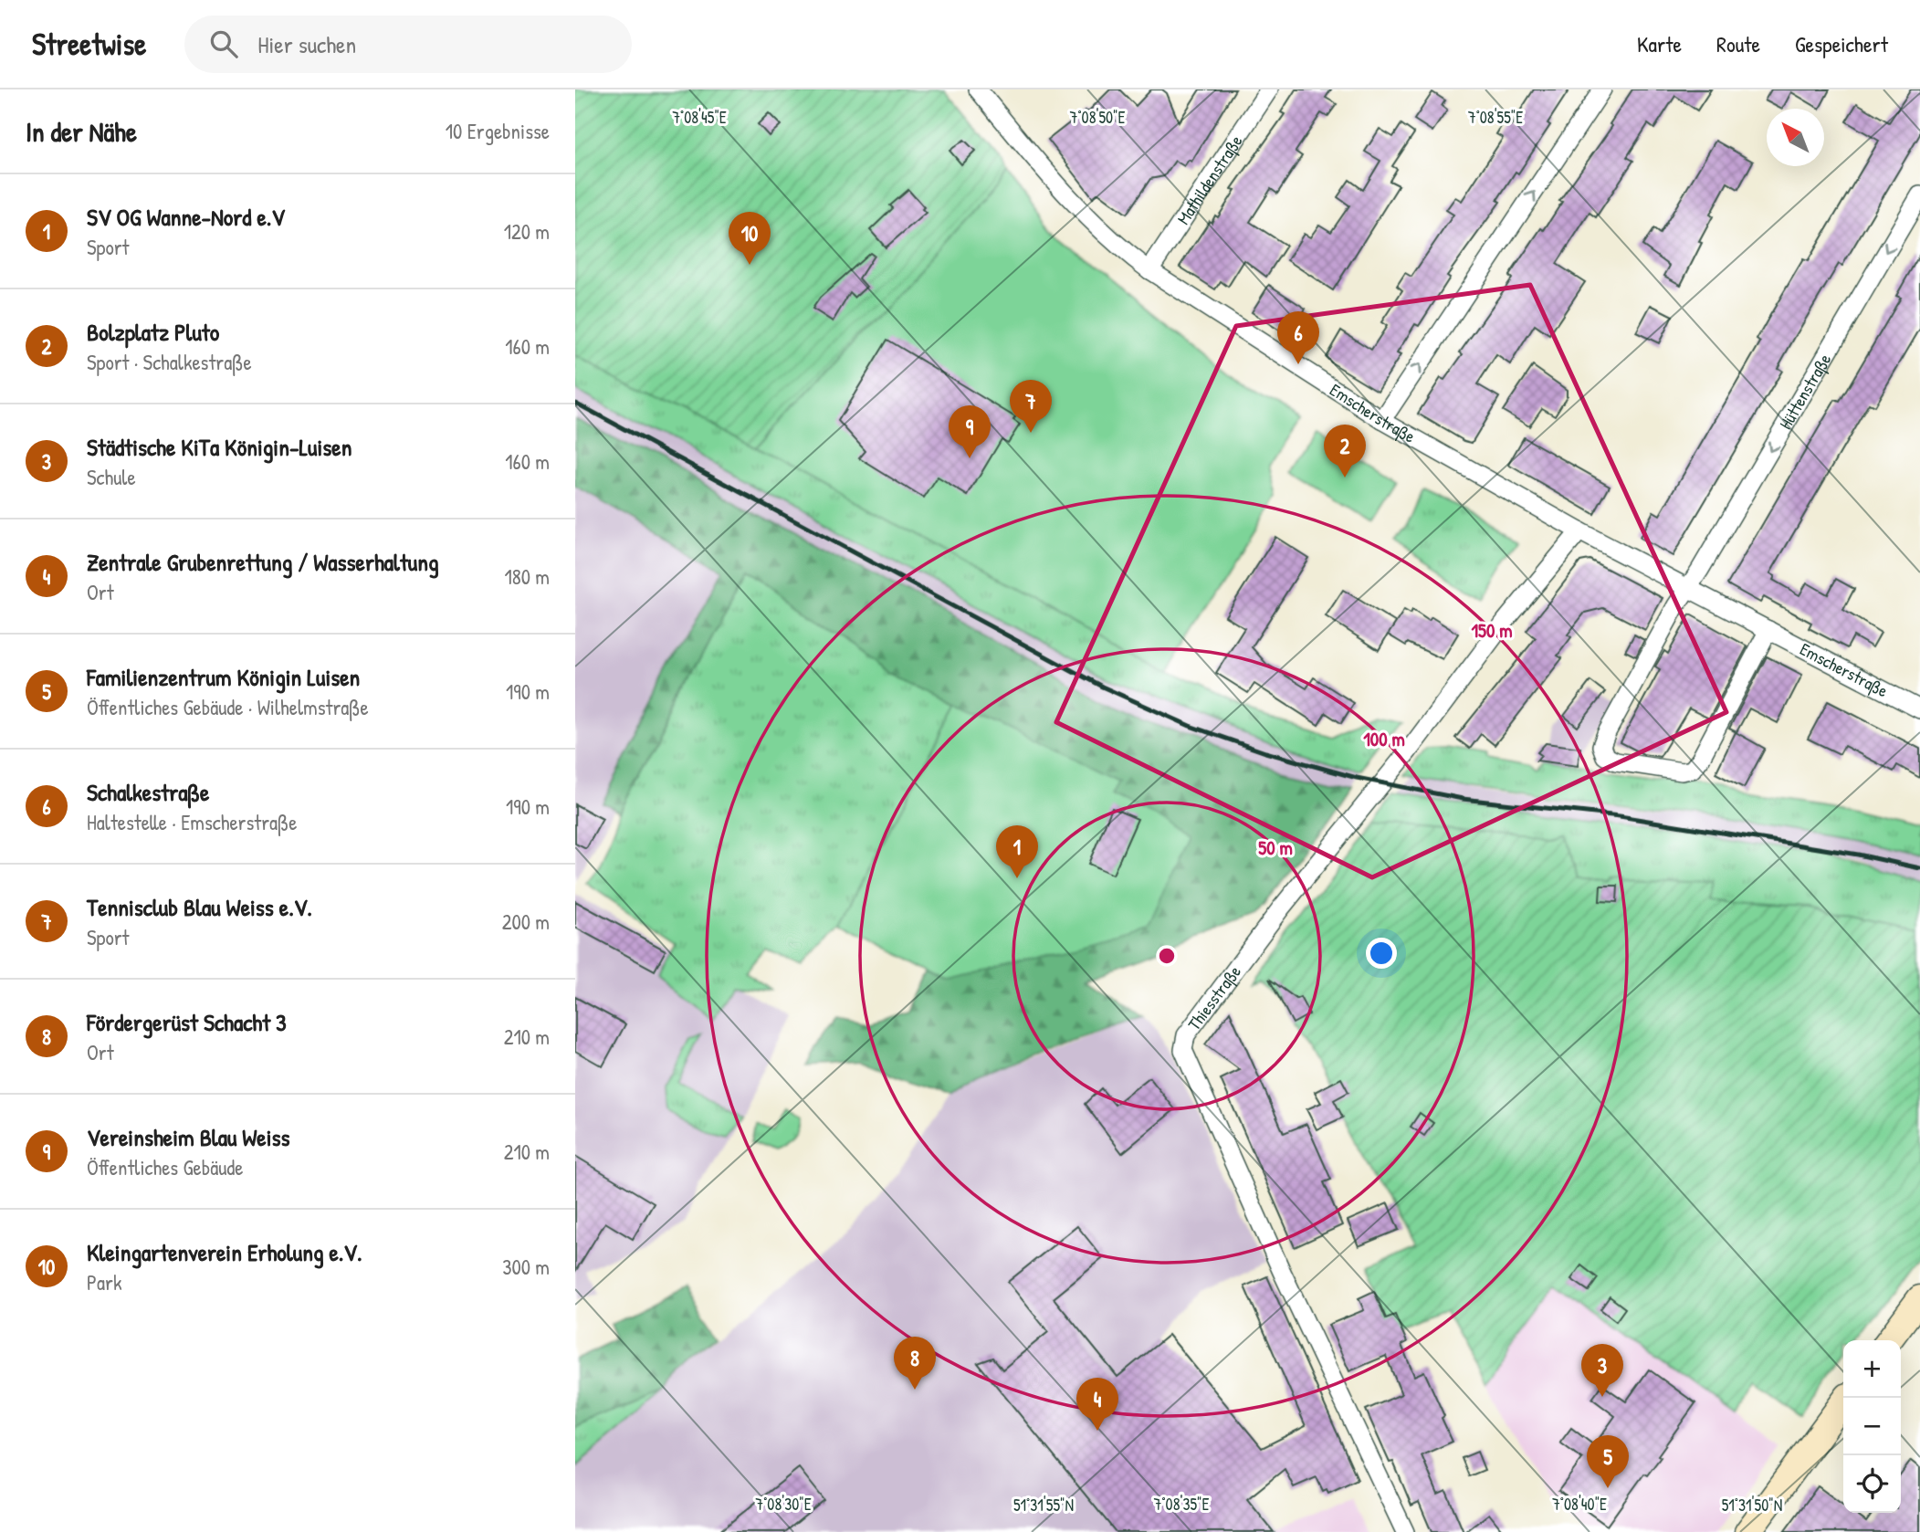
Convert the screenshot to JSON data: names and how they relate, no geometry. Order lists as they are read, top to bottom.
{
  "streets": {
    "street": [
      "Mathildenstraße",
      "Hüttenstraße",
      "Emscherstraße",
      "Thiesstraße"
    ]
  },
  "crossings": [
    ["Mathildenstraße", "Emscherstraße"],
    ["Hüttenstraße", "Emscherstraße"],
    ["Emscherstraße", "Thiesstraße"]
  ],
  "one_way": ["Hüttenstraße"],
  "north": "top left",
  "page": {
    "header": "Streetwise",
    "search": "Hier suchen",
    "nav": ["Karte", "Route", "Gespeichert"],
    "heading": ["In der Nähe", "10 Ergebnisse"],
    "list": [
      {
        "mark": "1",
        "name": "SV OG Wanne-Nord e.V",
        "note": "Sport",
        "value": "120 m"
      },
      {
        "mark": "2",
        "name": "Bolzplatz Pluto",
        "note": "Sport · Schalkestraße",
        "value": "160 m"
      },
      {
        "mark": "3",
        "name": "Städtische KiTa Königin-Luisen",
        "note": "Schule",
        "value": "160 m"
      },
      {
        "mark": "4",
        "name": "Zentrale Grubenrettung / Wasserhaltung",
        "note": "Ort",
        "value": "180 m"
      },
      {
        "mark": "5",
        "name": "Familienzentrum Königin Luisen",
        "note": "Öffentliches Gebäude · Wilhelmstraße",
        "value": "190 m"
      },
      {
        "mark": "6",
        "name": "Schalkestraße",
        "note": "Haltestelle · Emscherstraße",
        "value": "190 m"
      },
      {
        "mark": "7",
        "name": "Tennisclub Blau Weiss e.V.",
        "note": "Sport",
        "value": "200 m"
      },
      {
        "mark": "8",
        "name": "Fördergerüst Schacht 3",
        "note": "Ort",
        "value": "210 m"
      },
      {
        "mark": "9",
        "name": "Vereinsheim Blau Weiss",
        "note": "Öffentliches Gebäude",
        "value": "210 m"
      },
      {
        "mark": "10",
        "name": "Kleingartenverein Erholung e.V.",
        "note": "Park",
        "value": "300 m"
      }
    ],
    "pins": [
      "10",
      "6",
      "7",
      "9",
      "2",
      "1",
      "8",
      "3",
      "4",
      "5"
    ],
    "map_buttons": ["+", "−"]
  },
  "coordinates": [
    "7°08'45\"E",
    "7°08'55\"E",
    "7°08'50\"E",
    "7°08'30\"E",
    "7°08'35\"E",
    "7°08'40\"E",
    "51°31'55\"N",
    "51°31'50\"N"
  ],
  "rings": ["150 m", "100 m", "50 m"]
}
